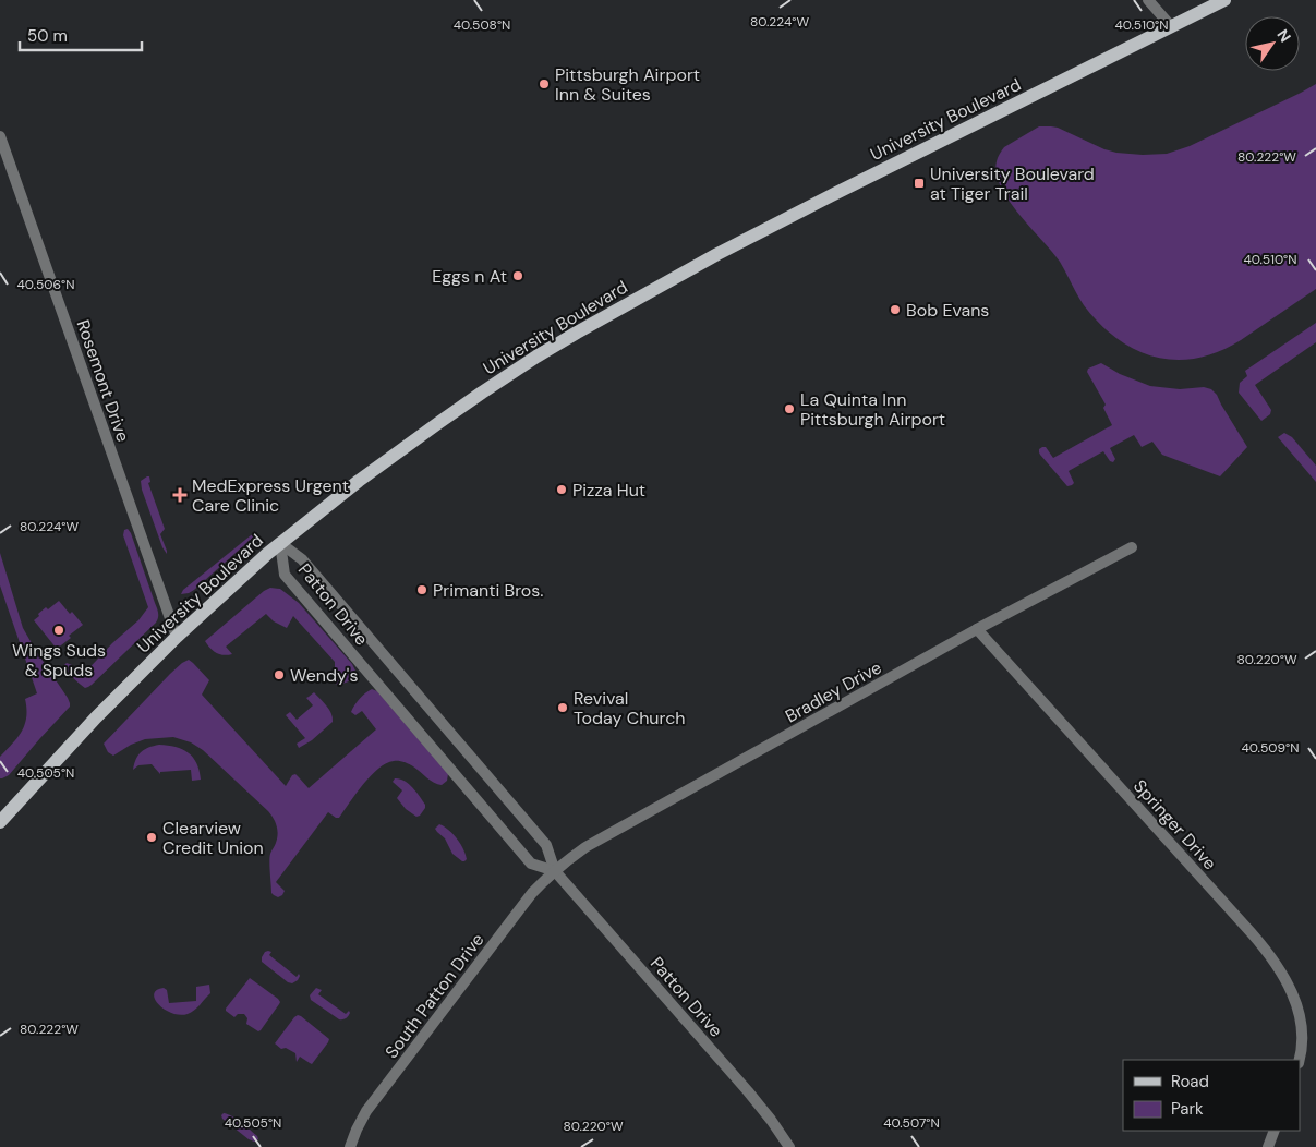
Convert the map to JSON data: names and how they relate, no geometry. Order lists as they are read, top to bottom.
{
  "streets": {
    "main road": ["University Boulevard"],
    "street": [
      "Rosemont Drive",
      "Patton Drive",
      "Bradley Drive",
      "Springer Drive",
      "South Patton Drive"
    ]
  },
  "crossings": [
    ["University Boulevard", "Rosemont Drive"],
    ["University Boulevard", "Patton Drive"],
    ["Patton Drive", "Bradley Drive"],
    ["Patton Drive", "South Patton Drive"],
    ["Bradley Drive", "Springer Drive"],
    ["Bradley Drive", "South Patton Drive"]
  ],
  "places": {
    "other": [
      "Pittsburgh Airport Inn & Suites",
      "Eggs n At",
      "Bob Evans",
      "La Quinta Inn Pittsburgh Airport",
      "Pizza Hut",
      "Primanti Bros.",
      "Wings Suds & Spuds",
      "Wendy's",
      "Revival Today Church",
      "Clearview Credit Union"
    ],
    "transit": ["University Boulevard at Tiger Trail"],
    "health": ["MedExpress Urgent Care Clinic"]
  },
  "legend": ["Road", "Park"],
  "scale_bar": "50 m",
  "north": "top right",
  "coordinates": [
    "80.224°W",
    "40.510°N",
    "40.508°N",
    "80.222°W",
    "40.506°N",
    "80.220°W",
    "40.509°N",
    "40.505°N",
    "40.507°N"
  ]
}
